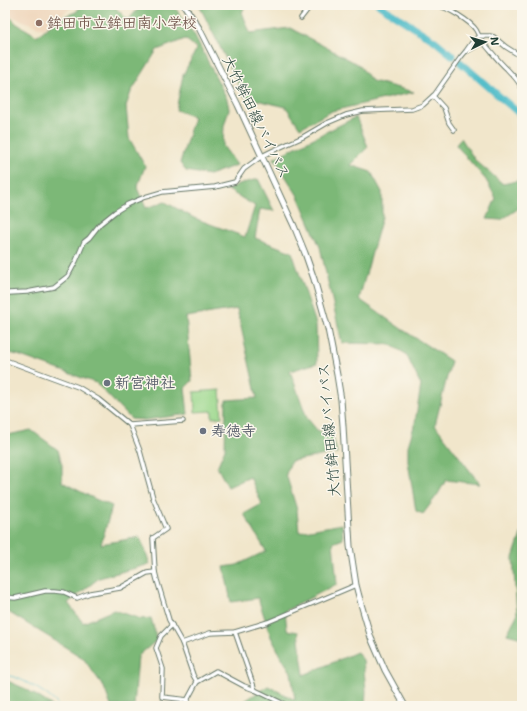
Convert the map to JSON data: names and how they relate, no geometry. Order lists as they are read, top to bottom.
{
  "streets": {
    "main road": ["大竹鉾田線バイパス"]
  },
  "places": ["鉾田市立鉾田南小学校", "新宮神社", "寿徳寺"],
  "north": "right"
}
